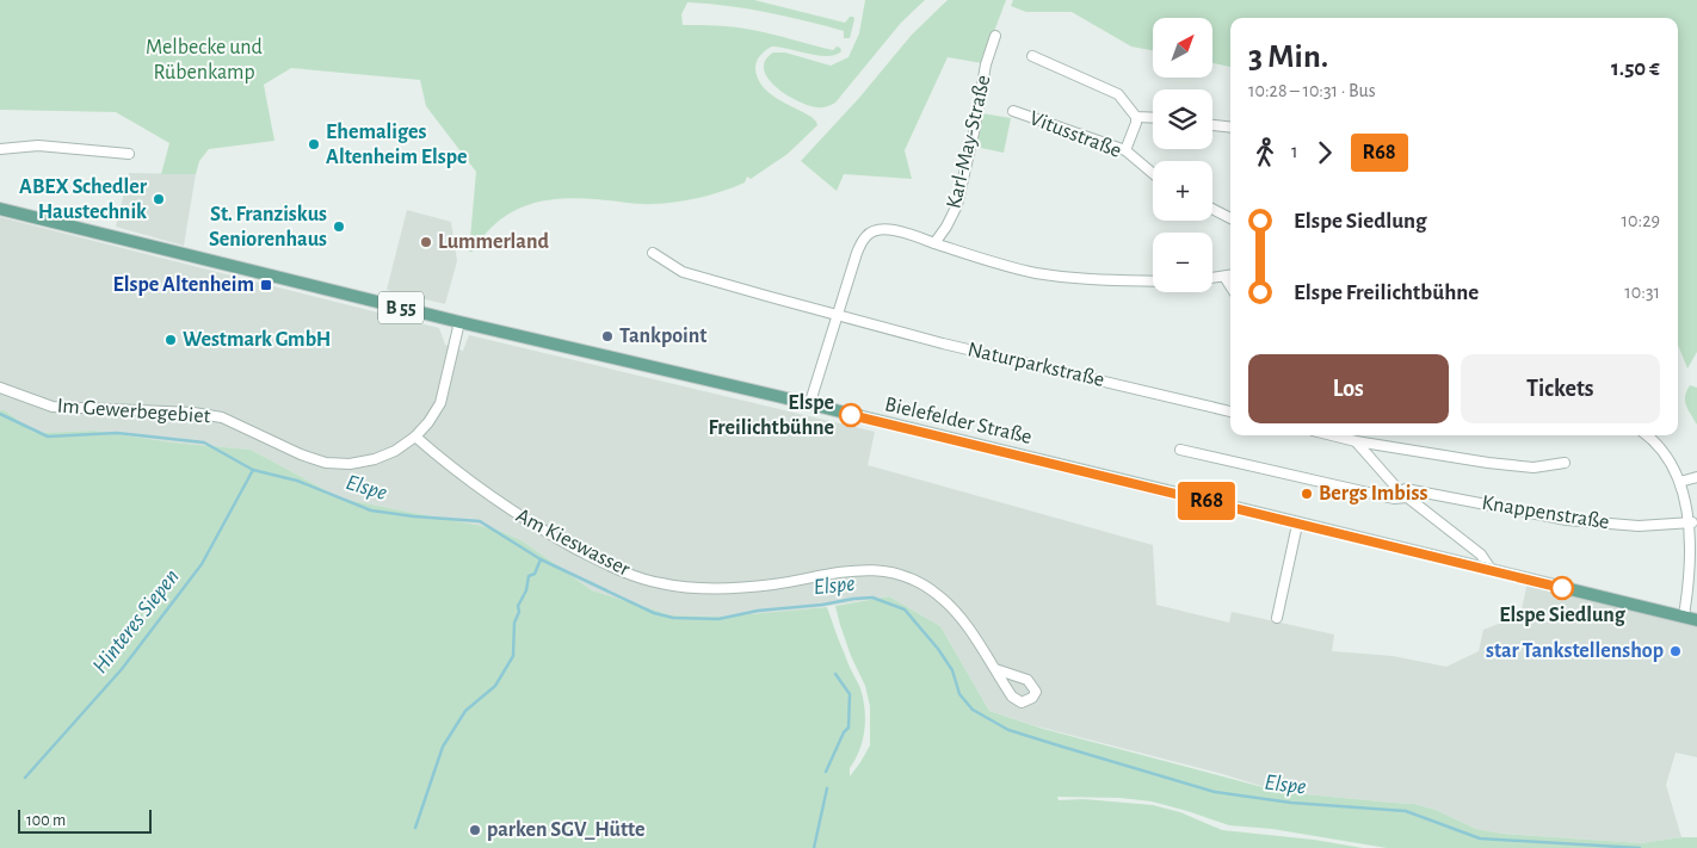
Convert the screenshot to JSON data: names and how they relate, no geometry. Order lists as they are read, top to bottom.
{
  "streets": {
    "main road": ["B 55", "Bielefelder Straße"],
    "street": [
      "Vitusstraße",
      "Karl-May-Straße",
      "Naturparkstraße",
      "Im Gewerbegebiet",
      "Knappenstraße",
      "Am Kieswasser"
    ]
  },
  "crossings": [
    ["Im Gewerbegebiet", "Bielefelder Straße"],
    ["Im Gewerbegebiet", "Am Kieswasser"]
  ],
  "water": ["Elspe", "Hinteres Siepen"],
  "parks": ["Melbecke und Rübenkamp"],
  "places": {
    "other": [
      "Ehemaliges Altenheim Elspe",
      "ABEX Schedler Haustechnik",
      "St. Franziskus Seniorenhaus",
      "Lummerland",
      "Tankpoint",
      "Westmark GmbH",
      "Elspe Freilichtbühne",
      "Bergs Imbiss",
      "Elspe Siedlung",
      "star Tankstellenshop",
      "parken SGV_Hütte"
    ],
    "transit": ["Elspe Altenheim"]
  },
  "lines": ["bus line R68"],
  "scale_bar": "100 m",
  "north": "top right",
  "page": {
    "on_map": "R68",
    "map_buttons": ["+", "−"],
    "heading": ["3 Min.", "10:28 – 10:31 · Bus", "1.50 €"],
    "legs": ["1", "R68"],
    "list": [
      {
        "name": "Elspe Siedlung",
        "value": "10:29"
      },
      {
        "name": "Elspe Freilichtbühne",
        "value": "10:31"
      }
    ],
    "buttons": ["Los", "Tickets"],
    "scale": "100 m"
  }
}
